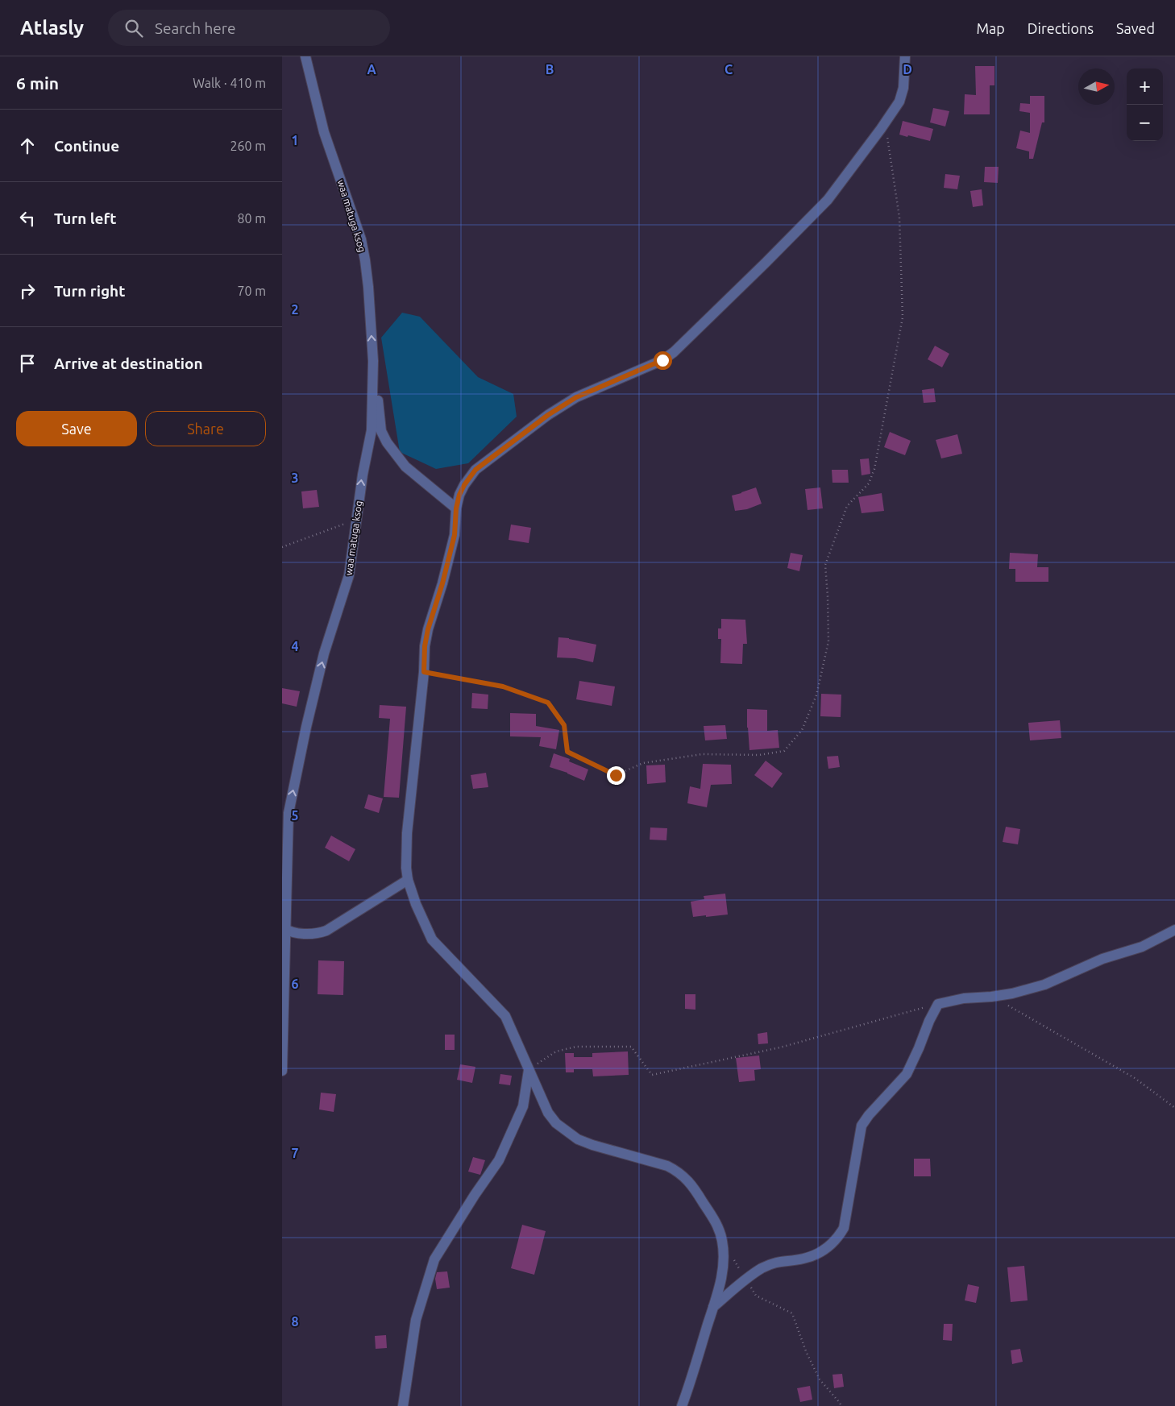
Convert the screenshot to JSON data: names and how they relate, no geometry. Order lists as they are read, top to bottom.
{
  "streets": {
    "street": ["waa matuga ksog"]
  },
  "one_way": ["waa matuga ksog"],
  "north": "right",
  "page": {
    "header": "Atlasly",
    "search": "Search here",
    "nav": ["Map", "Directions", "Saved"],
    "heading": ["6 min", "Walk · 410 m"],
    "map_buttons": ["+", "−"],
    "list": [
      ["Continue", "260 m"],
      ["Turn left", "80 m"],
      ["Turn right", "70 m"],
      "Arrive at destination"
    ],
    "buttons": ["Save", "Share"]
  },
  "grid": {
    "columns": [
      "A",
      "B",
      "C",
      "D"
    ],
    "rows": [
      "1",
      "2",
      "3",
      "4",
      "5",
      "6",
      "7",
      "8"
    ]
  }
}
